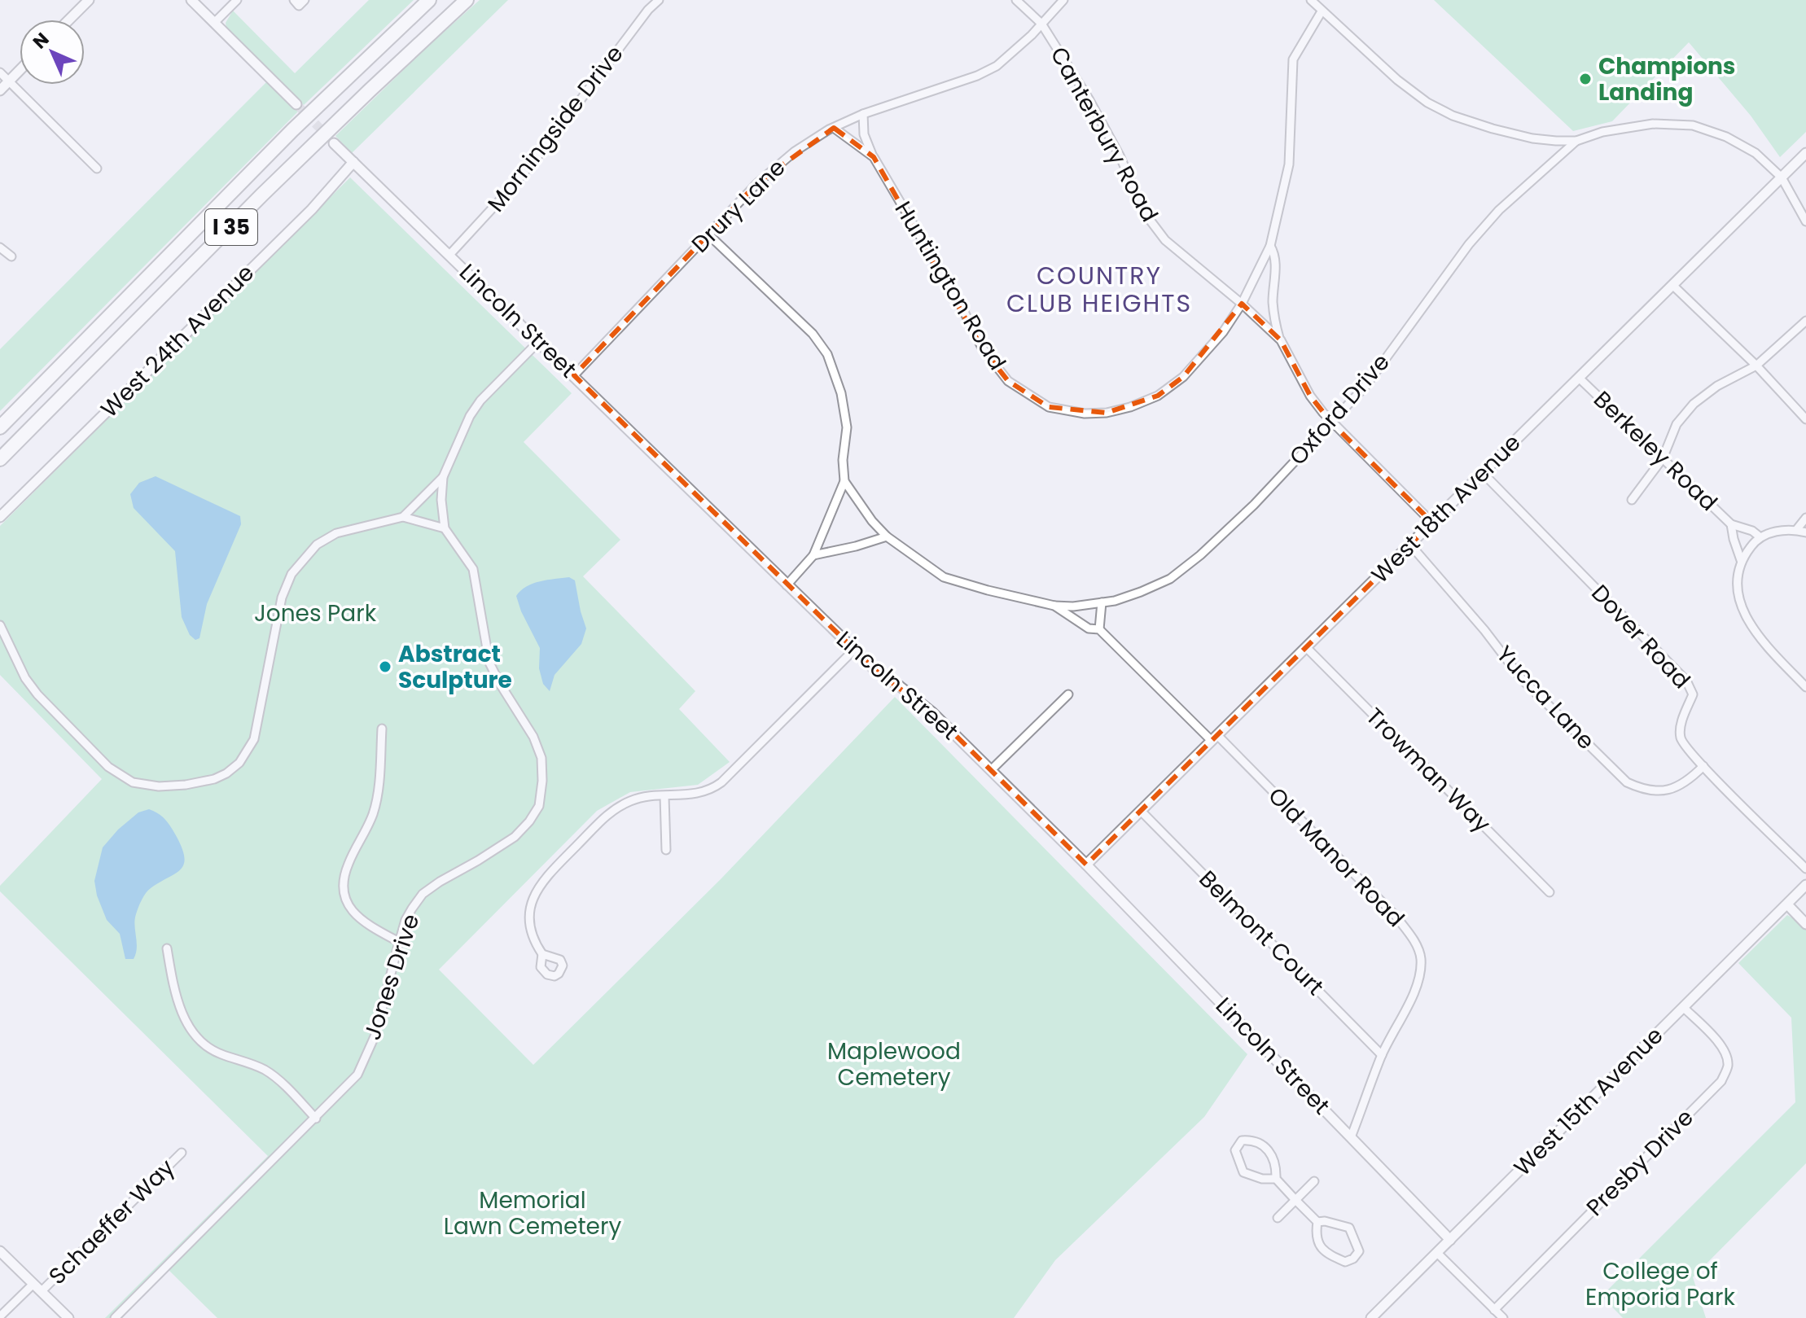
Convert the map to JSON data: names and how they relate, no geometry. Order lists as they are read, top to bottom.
{
  "streets": {
    "highway": ["I 35"],
    "street": [
      "Morningside Drive",
      "Canterbury Road",
      "Drury Lane",
      "Huntington Road",
      "Lincoln Street",
      "West 24th Avenue",
      "Oxford Drive",
      "Berkeley Road",
      "West 18th Avenue",
      "Dover Road",
      "Yucca Lane",
      "Trowman Way",
      "Old Manor Road",
      "Belmont Court",
      "Jones Drive",
      "West 15th Avenue",
      "Presby Drive",
      "Schaeffer Way"
    ]
  },
  "crossings": [
    ["Morningside Drive", "Lincoln Street"],
    ["Canterbury Road", "Drury Lane"],
    ["Canterbury Road", "Huntington Road"],
    ["Canterbury Road", "Oxford Drive"],
    ["Canterbury Road", "West 18th Avenue"],
    ["Drury Lane", "Huntington Road"],
    ["Drury Lane", "Lincoln Street"],
    ["Lincoln Street", "West 24th Avenue"],
    ["Lincoln Street", "West 18th Avenue"],
    ["Lincoln Street", "Old Manor Road"],
    ["Lincoln Street", "Jones Drive"],
    ["Lincoln Street", "West 15th Avenue"],
    ["Berkeley Road", "West 18th Avenue"],
    ["West 18th Avenue", "Dover Road"],
    ["West 18th Avenue", "Yucca Lane"],
    ["West 18th Avenue", "Trowman Way"],
    ["West 18th Avenue", "Old Manor Road"],
    ["West 18th Avenue", "Belmont Court"],
    ["Dover Road", "Yucca Lane"],
    ["Old Manor Road", "Belmont Court"],
    ["West 15th Avenue", "Presby Drive"]
  ],
  "districts": ["COUNTRY CLUB HEIGHTS"],
  "parks": [
    "Jones Park",
    "Maplewood Cemetery",
    "Memorial Lawn Cemetery",
    "College of Emporia Park"
  ],
  "places": ["Champions Landing", "Abstract Sculpture"],
  "north": "top left"
}
